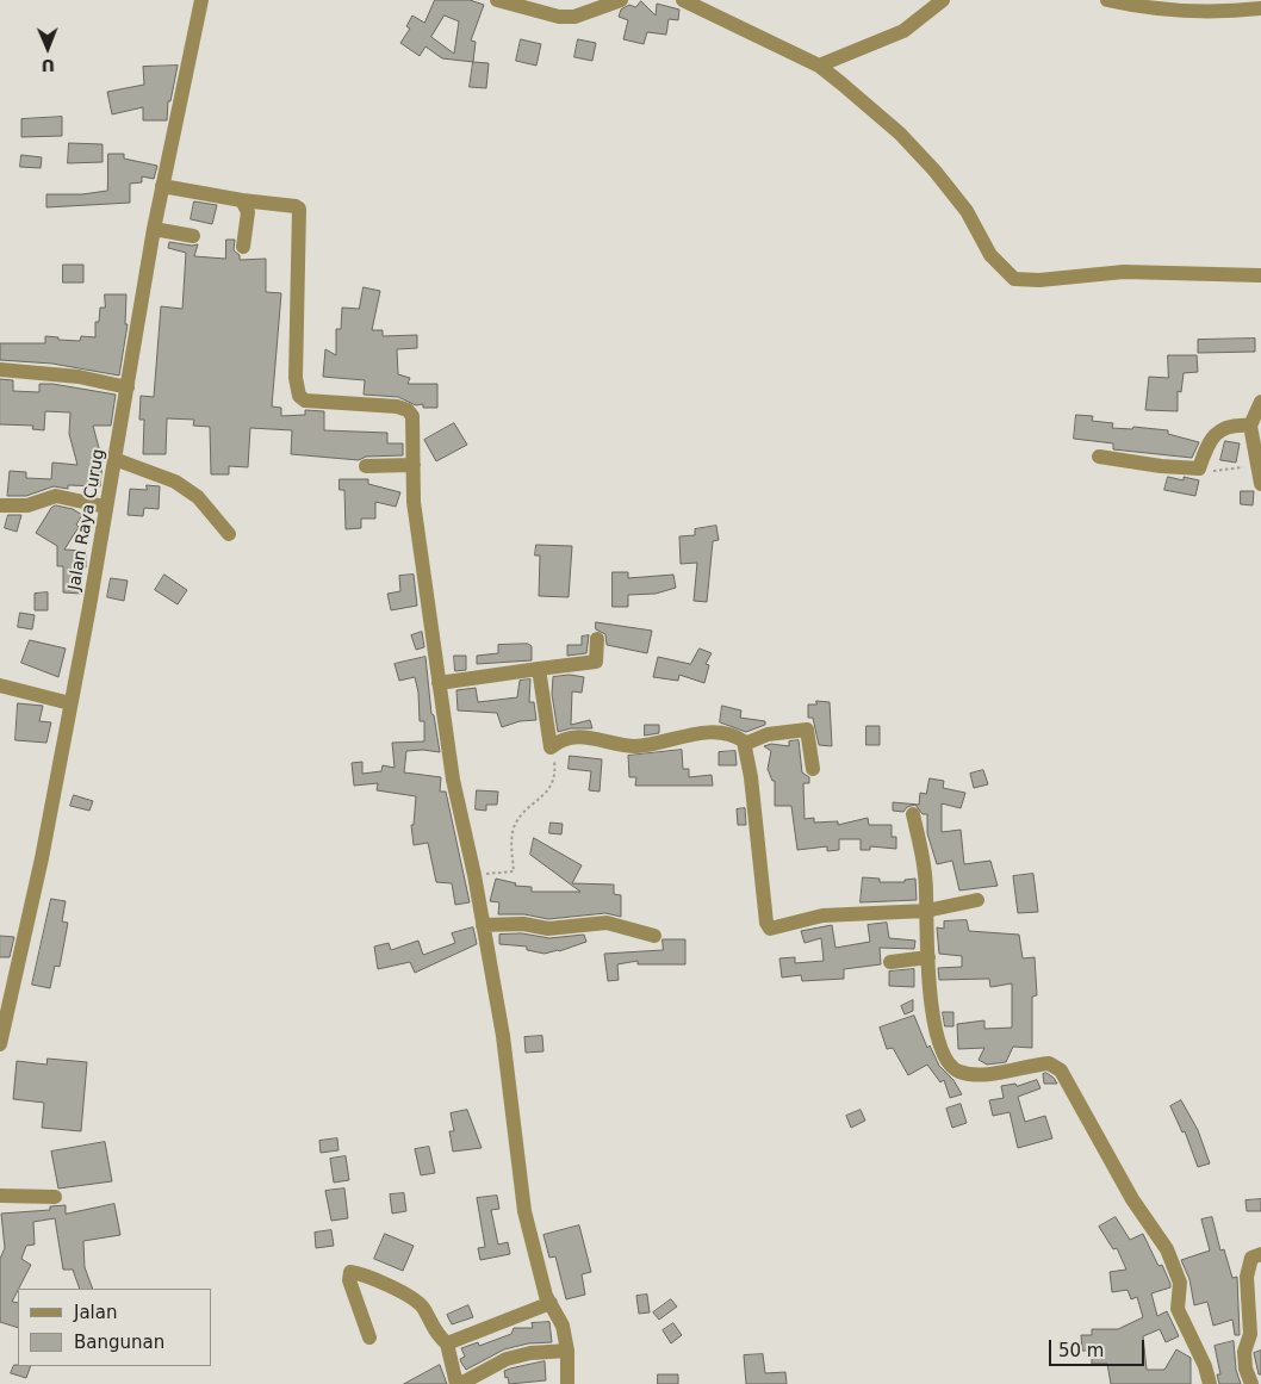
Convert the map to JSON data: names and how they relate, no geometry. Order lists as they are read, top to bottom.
{
  "streets": {
    "street": ["Jalan Raya Curug"]
  },
  "legend": ["Jalan", "Bangunan"],
  "scale_bar": "50 m",
  "north": "bottom"
}
